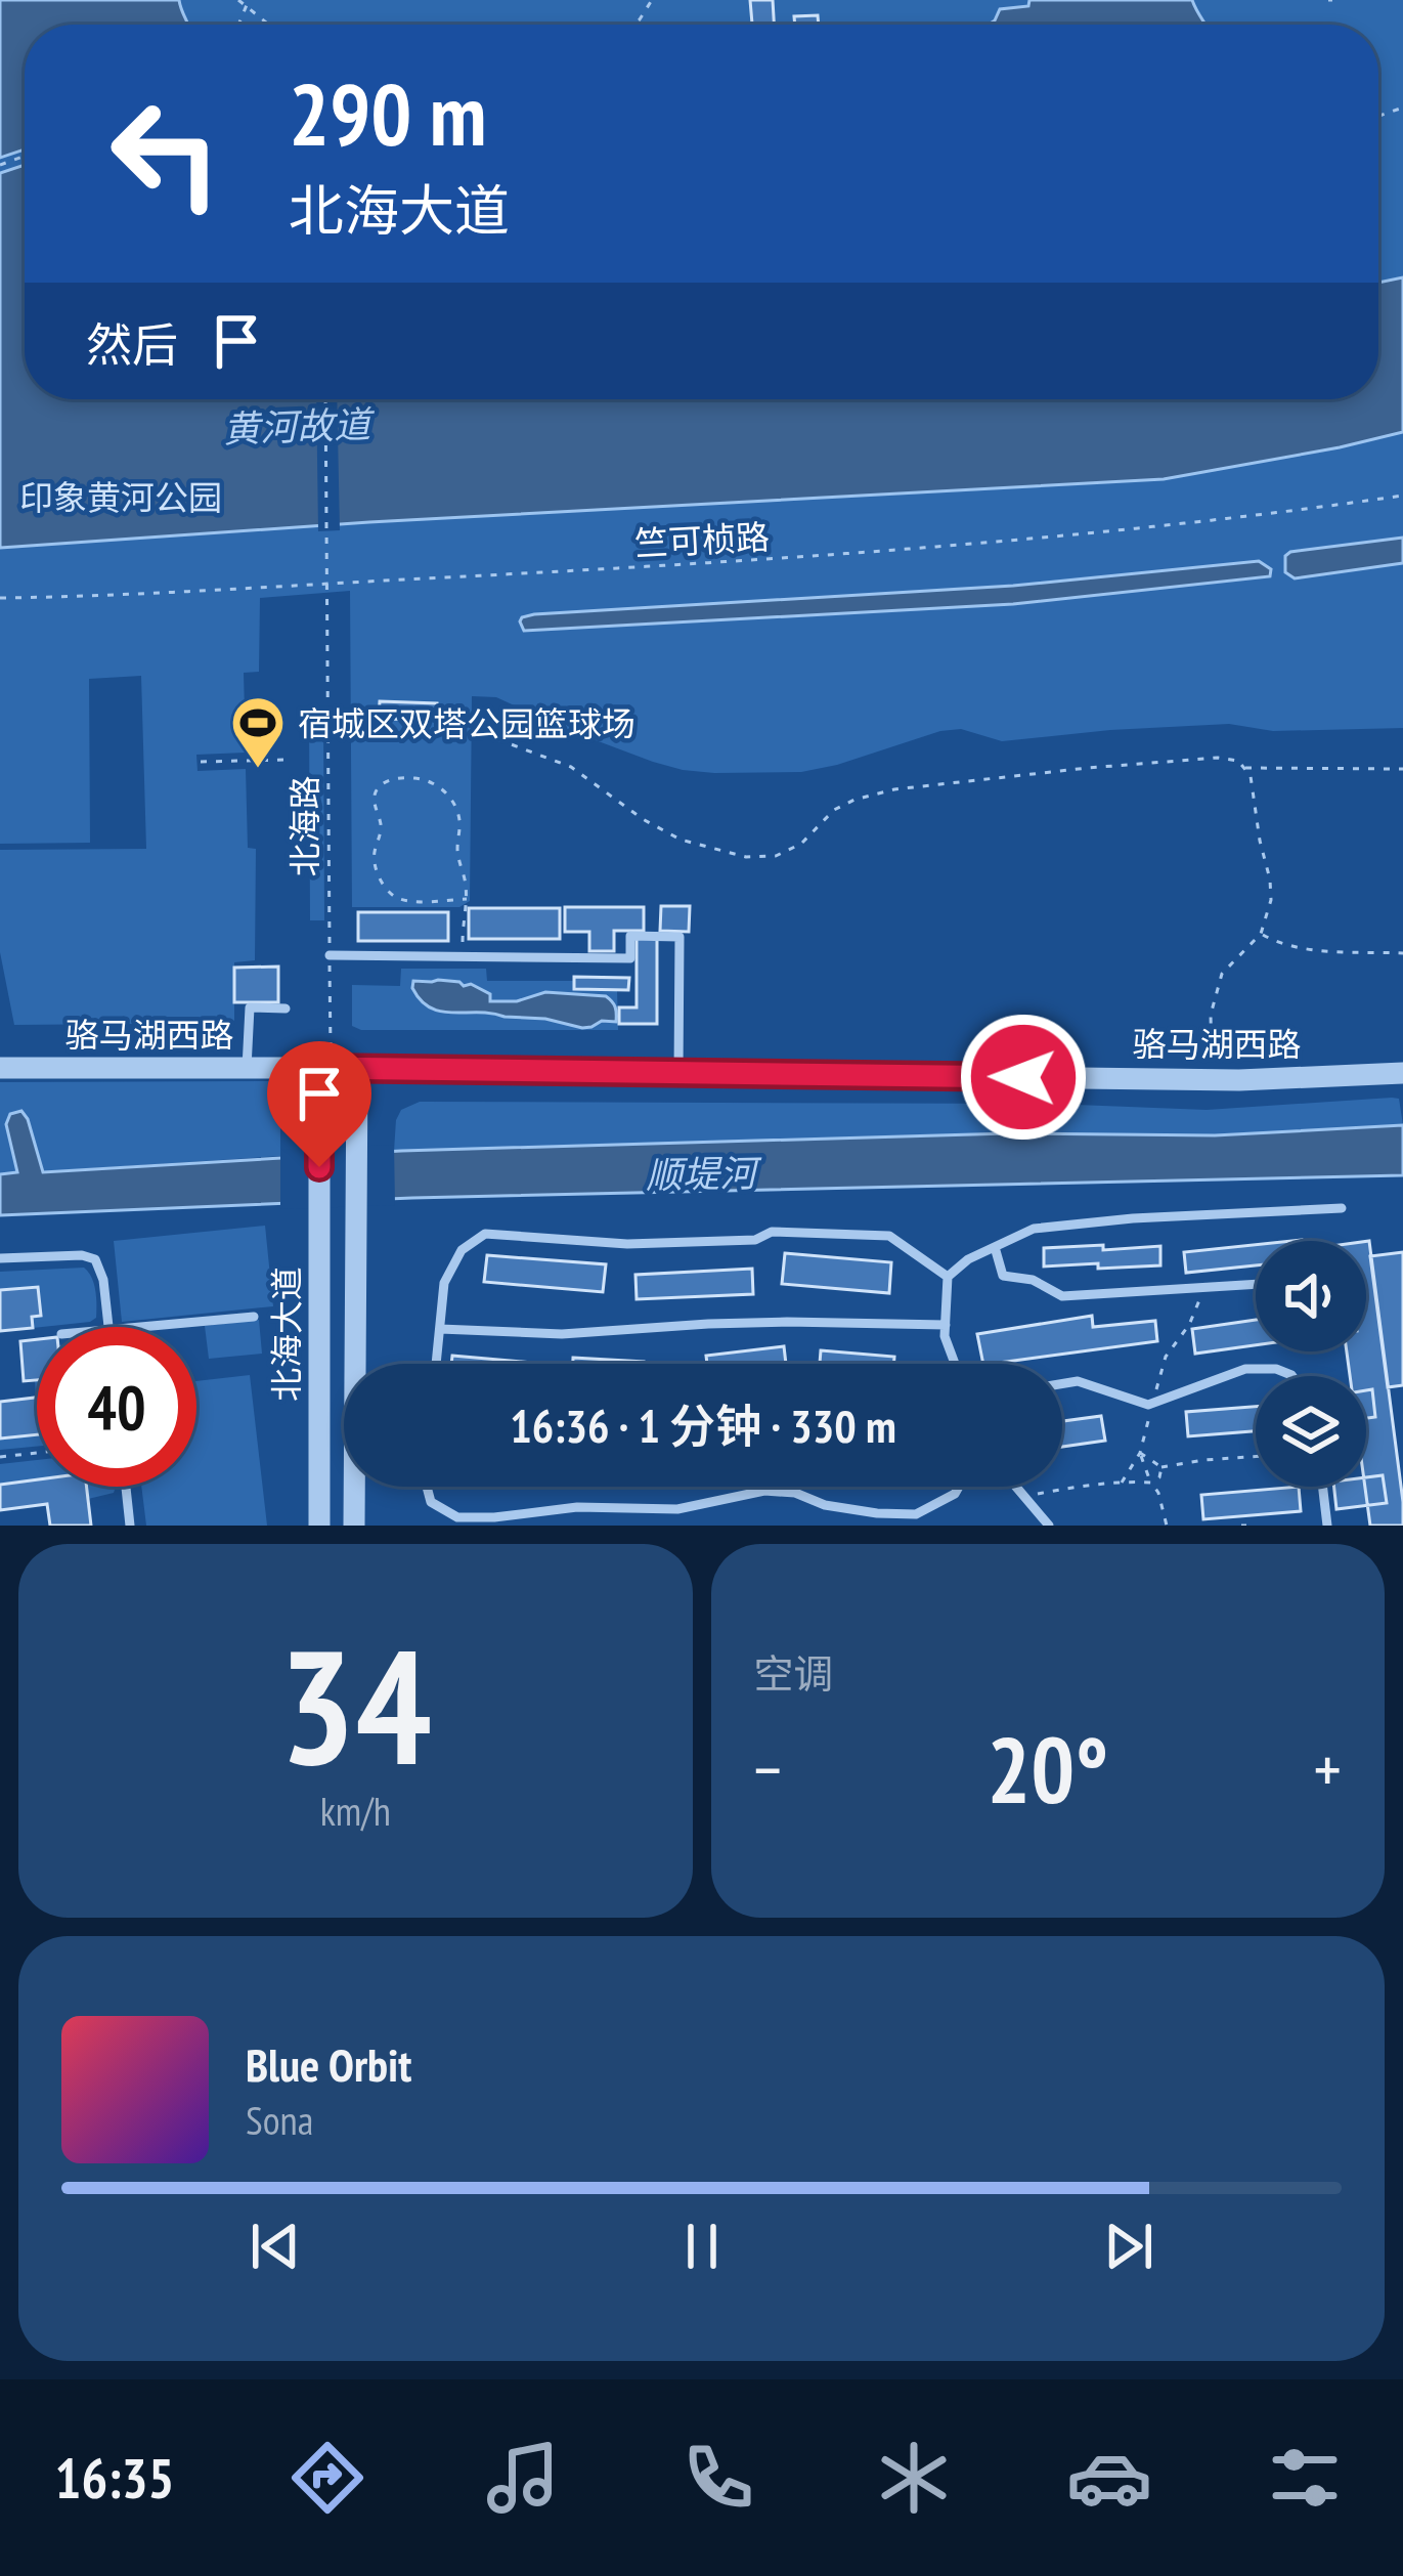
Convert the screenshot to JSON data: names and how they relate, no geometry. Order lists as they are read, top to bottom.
{
  "streets": {
    "street": ["骆马湖西路", "北海大道"],
    "path": ["竺可桢路", "北海路"]
  },
  "crossings": [
    ["竺可桢路", "北海路"],
    ["北海路", "骆马湖西路"],
    ["北海路", "北海大道"],
    ["骆马湖西路", "北海大道"]
  ],
  "water": ["黄河故道", "顺堤河"],
  "parks": ["印象黄河公园"],
  "places": {
    "sports": ["宿城区双塔公园篮球场"]
  },
  "page": {
    "turn": ["290 m", "北海大道"],
    "then": "然后",
    "limit": "40",
    "trip": "16:36 · 1 分钟 · 330 m",
    "tile": [
      ["34", "km/h"],
      "空调"
    ],
    "heat": ["−", "20°", "+"],
    "song": ["Blue Orbit", "Sona"],
    "tabs": "16:35"
  }
}
